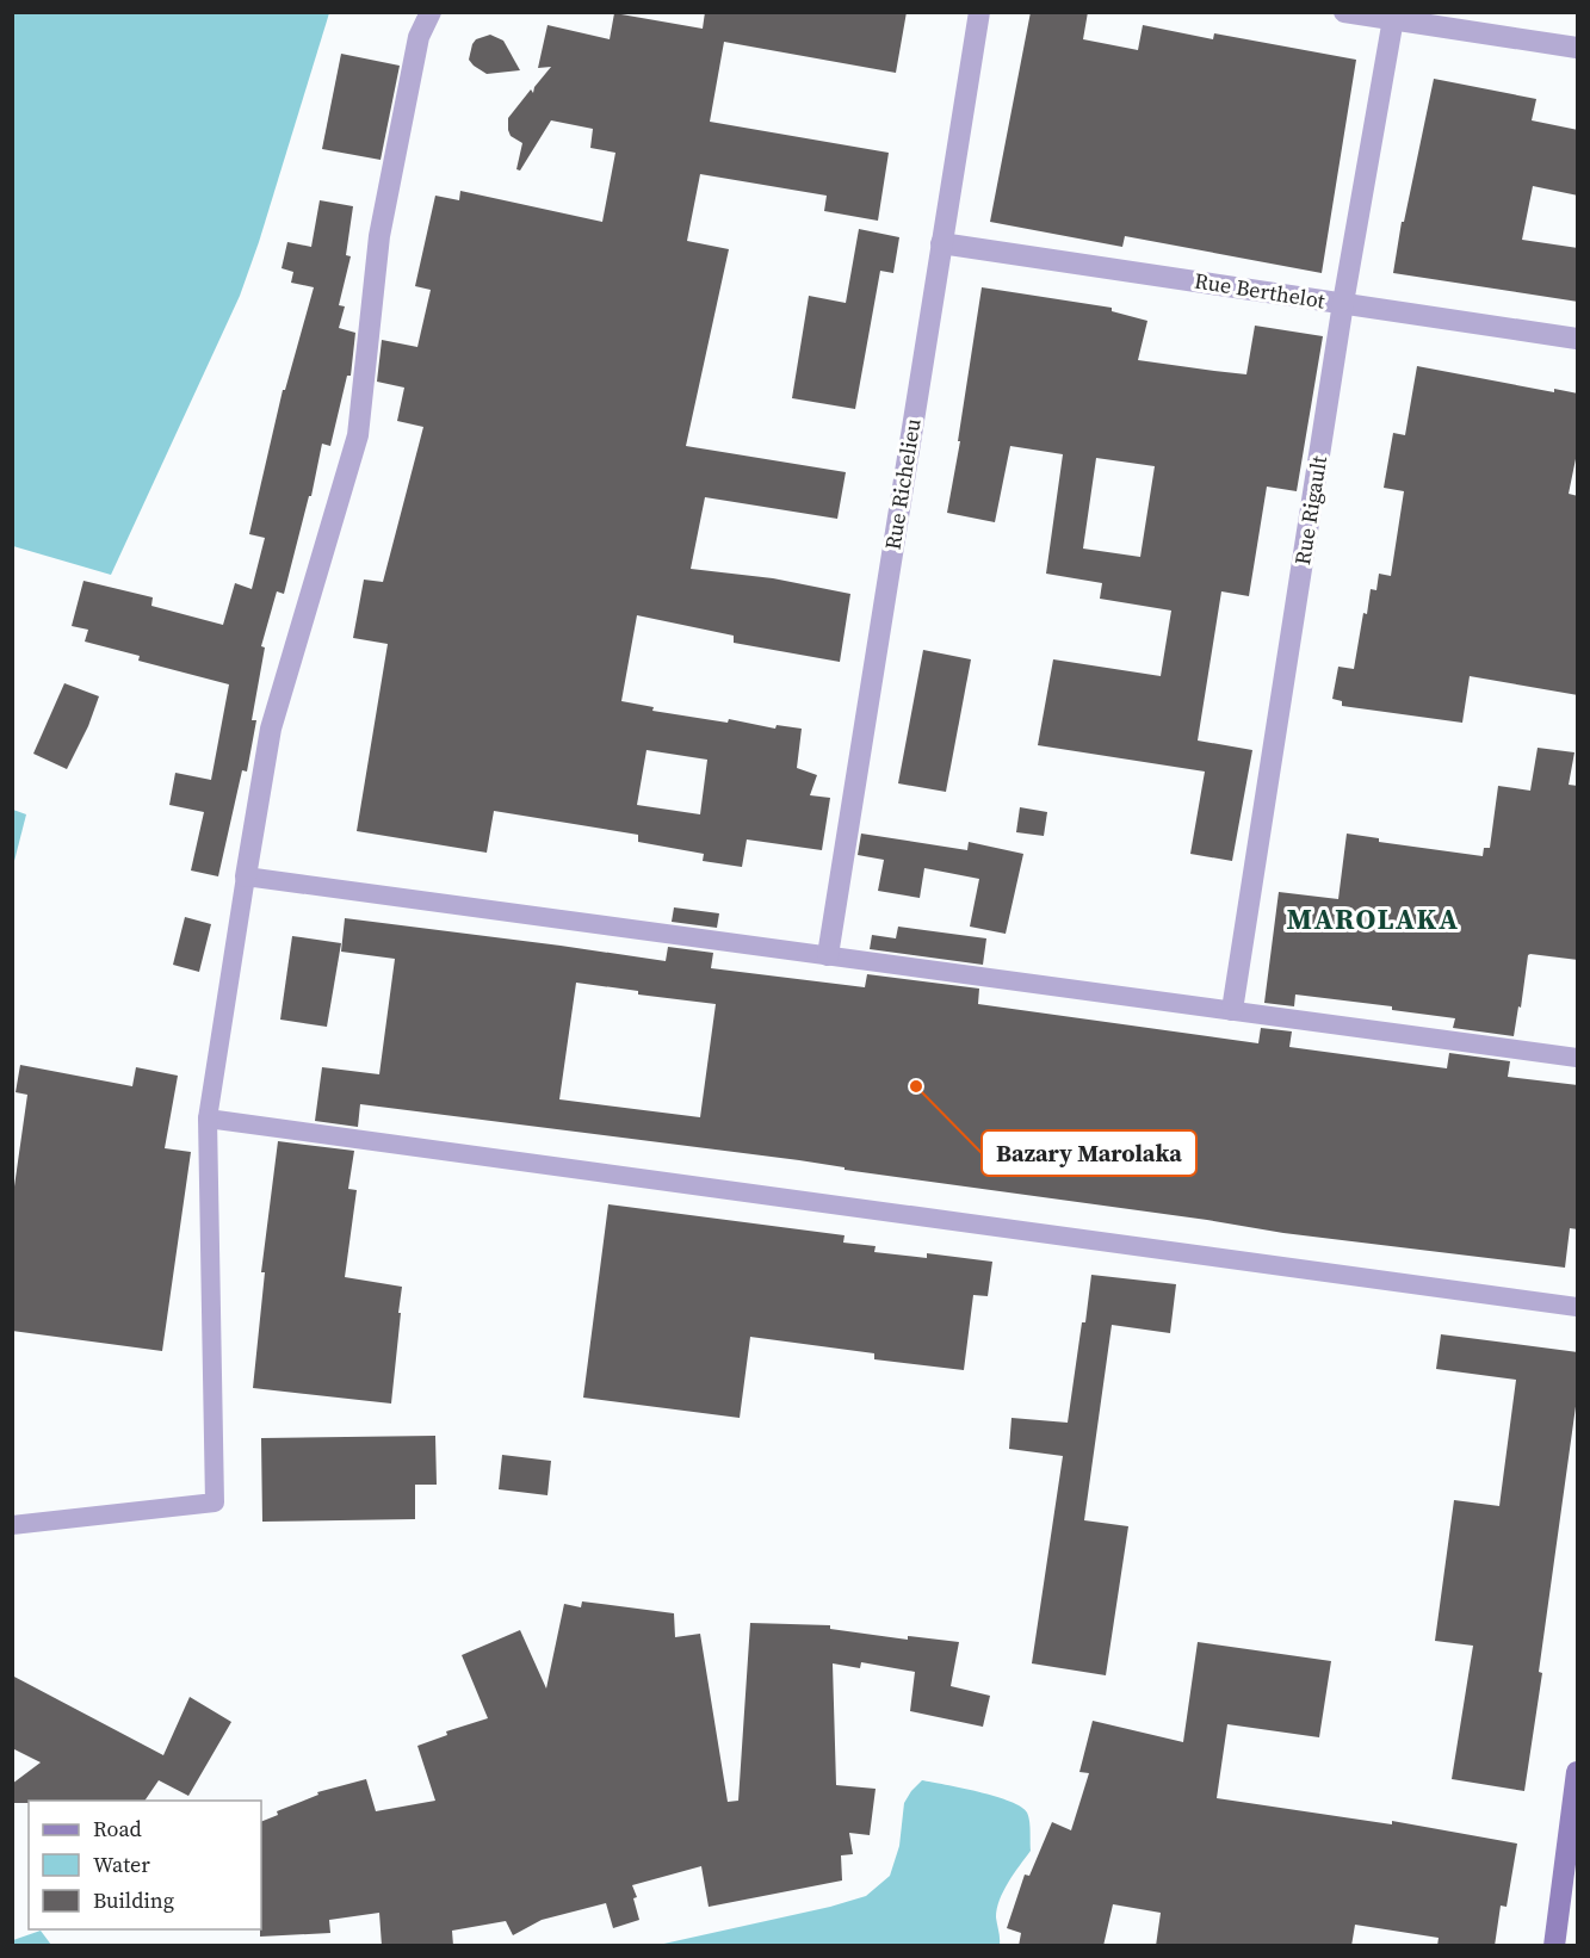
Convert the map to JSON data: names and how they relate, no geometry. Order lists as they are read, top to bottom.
{
  "streets": {
    "street": ["Rue Berthelot", "Rue Richelieu", "Rue Rigault"]
  },
  "crossings": [
    ["Rue Berthelot", "Rue Richelieu"],
    ["Rue Berthelot", "Rue Rigault"]
  ],
  "districts": ["MAROLAKA"],
  "places": ["Bazary Marolaka"],
  "legend": ["Road", "Water", "Building"]
}
